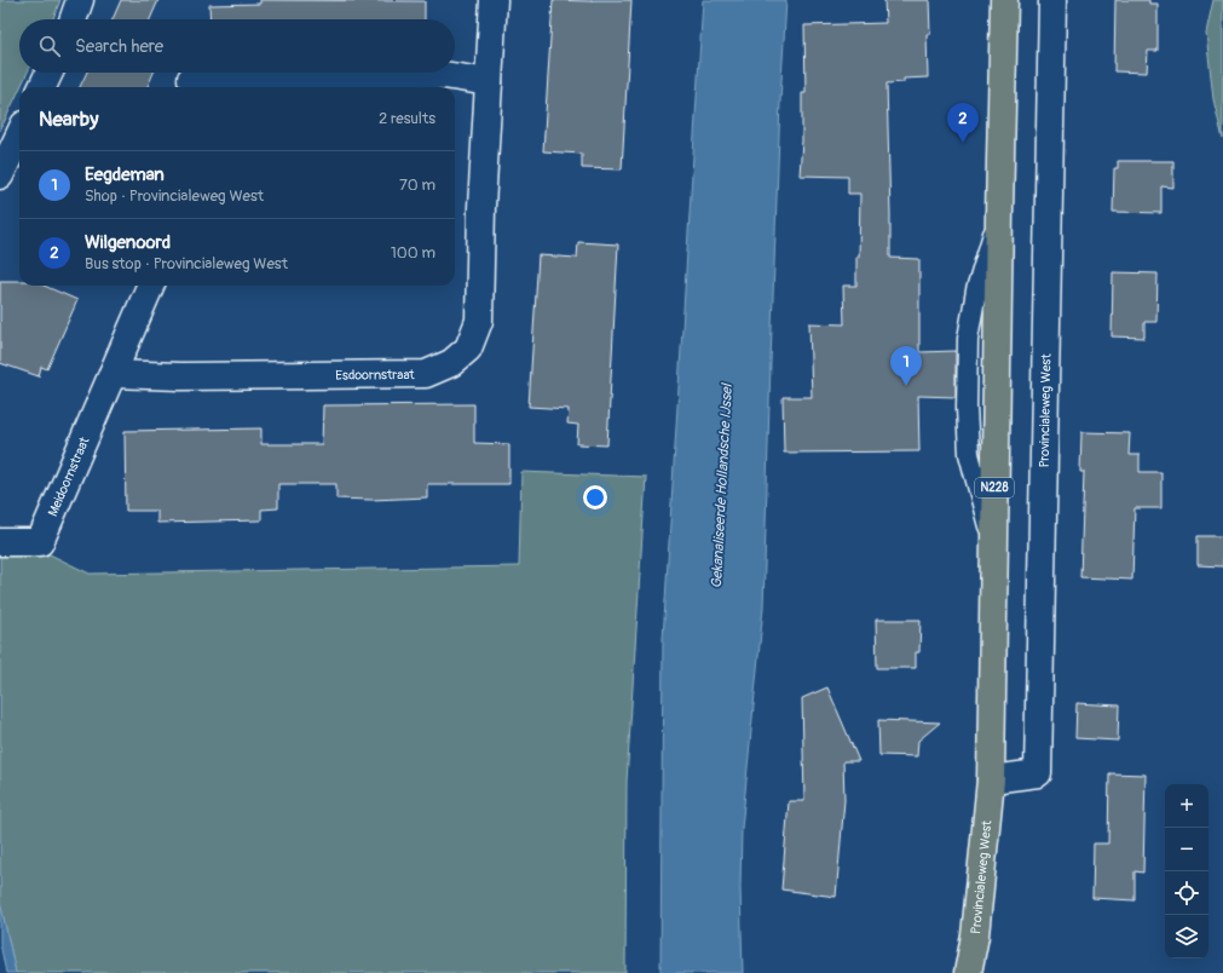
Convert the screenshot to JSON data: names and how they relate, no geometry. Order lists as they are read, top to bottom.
{
  "streets": {
    "main road": ["Provincialeweg West", "N228"],
    "street": ["Esdoornstraat", "Meidoornstraat"]
  },
  "crossings": [
    ["Esdoornstraat", "Meidoornstraat"]
  ],
  "water": ["Gekanaliseerde Hollandsche IJssel"],
  "page": {
    "search": "Search here",
    "heading": ["Nearby", "2 results"],
    "pins": ["2", "1"],
    "list": [
      {
        "mark": "1",
        "name": "Eegdeman",
        "note": "Shop · Provincialeweg West",
        "value": "70 m"
      },
      {
        "mark": "2",
        "name": "Wilgenoord",
        "note": "Bus stop · Provincialeweg West",
        "value": "100 m"
      }
    ],
    "map_buttons": ["+", "−"]
  }
}
